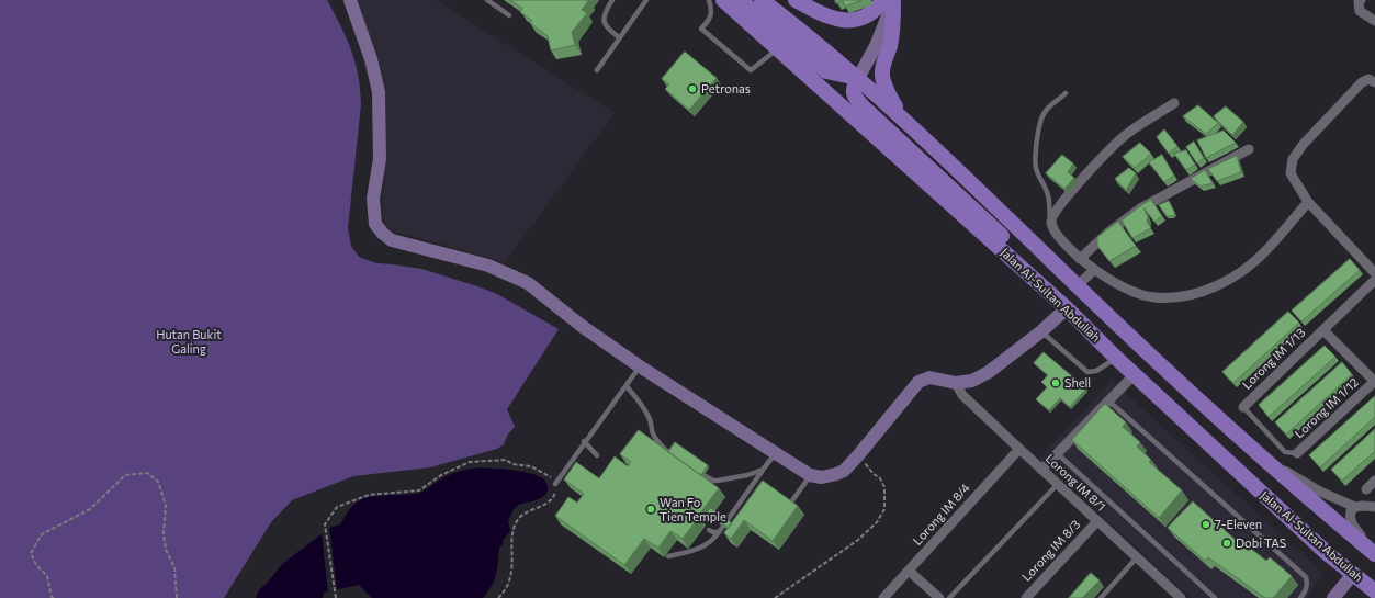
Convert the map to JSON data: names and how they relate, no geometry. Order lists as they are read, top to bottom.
{
  "streets": {
    "main road": ["Jalan Al-Sultan Abdullah"],
    "street": [
      "Lorong IM 1/13",
      "Lorong IM 1/12",
      "Lorong IM 8/1",
      "Lorong IM 8/4",
      "Lorong IM 8/3"
    ]
  },
  "crossings": [
    ["Lorong IM 8/1", "Lorong IM 8/4"],
    ["Lorong IM 8/1", "Lorong IM 8/3"]
  ],
  "parks": ["Hutan Bukit Galing"],
  "places": [
    "Petronas",
    "Shell",
    "Wan Fo Tien Temple",
    "7-Eleven",
    "Dobi TAS"
  ]
}
